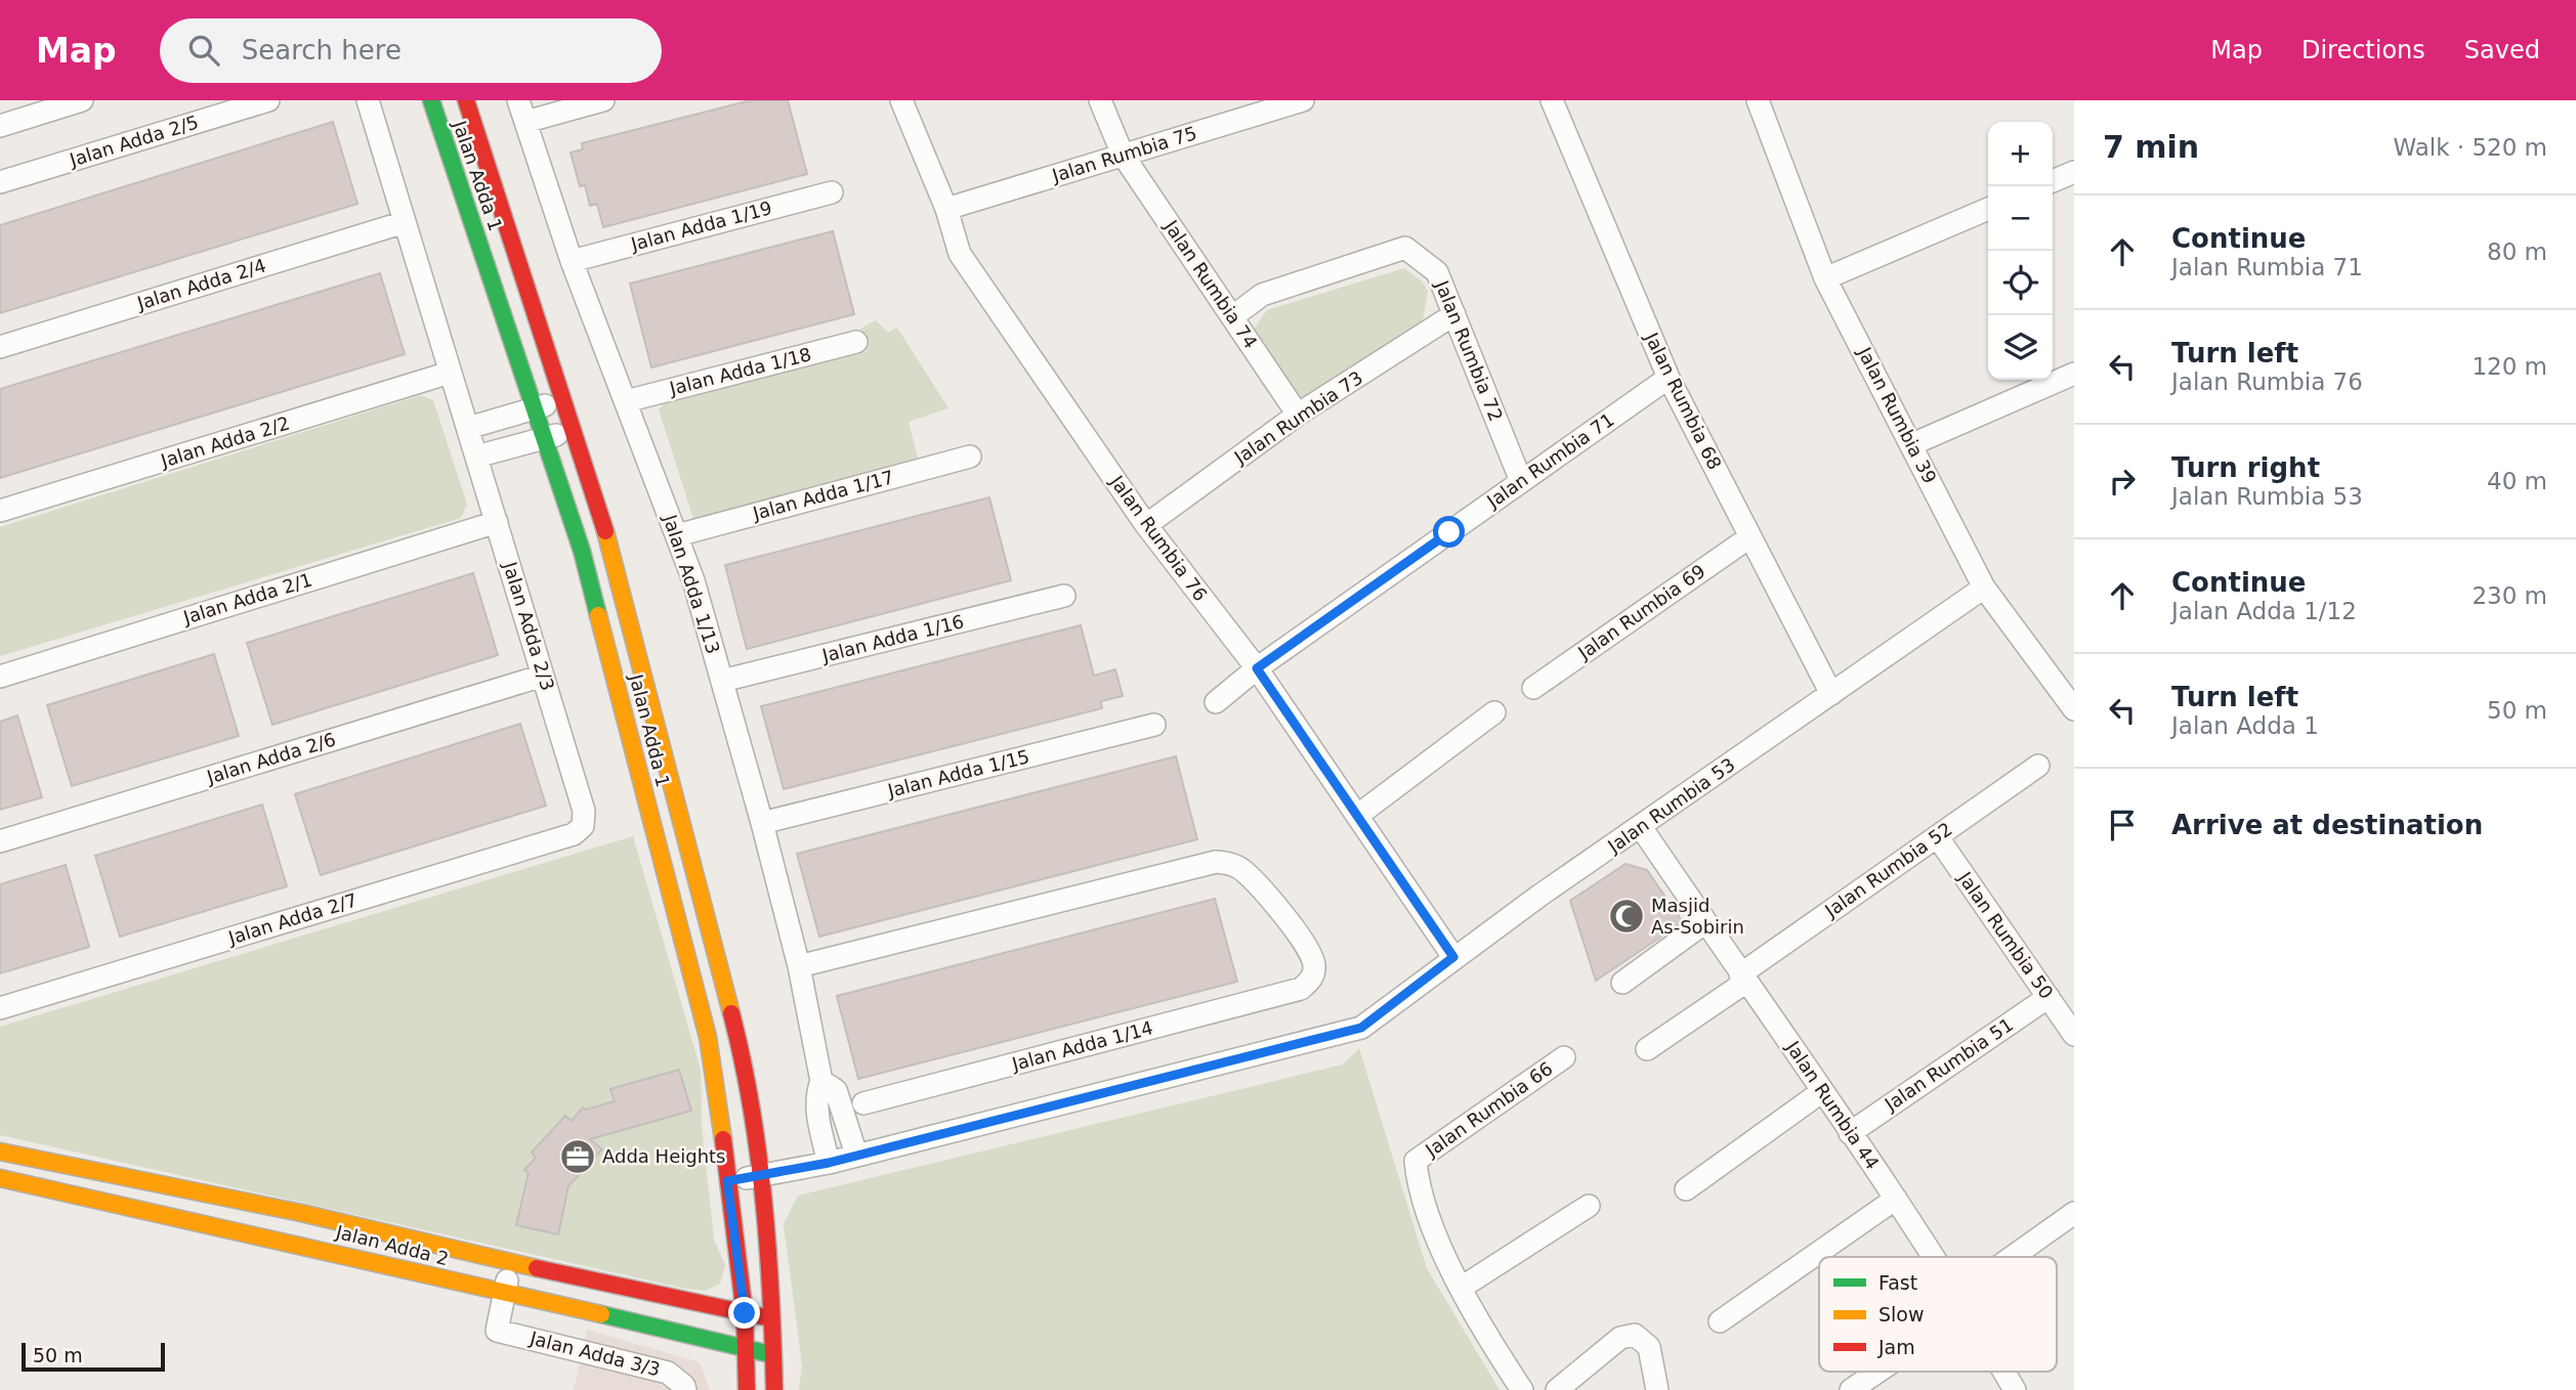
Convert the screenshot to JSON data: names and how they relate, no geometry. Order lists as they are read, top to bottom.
{
  "streets": {
    "street": [
      "Jalan Adda 2/5",
      "Jalan Rumbia 75",
      "Jalan Adda 1",
      "Jalan Adda 1/19",
      "Jalan Adda 2/4",
      "Jalan Rumbia 74",
      "Jalan Rumbia 72",
      "Jalan Adda 1/18",
      "Jalan Rumbia 68",
      "Jalan Rumbia 39",
      "Jalan Rumbia 73",
      "Jalan Adda 2/2",
      "Jalan Rumbia 71",
      "Jalan Adda 1/17",
      "Jalan Rumbia 76",
      "Jalan Adda 1/13",
      "Jalan Adda 2/1",
      "Jalan Rumbia 69",
      "Jalan Adda 2/3",
      "Jalan Adda 1/16",
      "Jalan Adda 2/6",
      "Jalan Adda 1/15",
      "Jalan Rumbia 53",
      "Jalan Rumbia 52",
      "Jalan Adda 2/7",
      "Jalan Rumbia 50",
      "Jalan Adda 1/14",
      "Jalan Rumbia 51",
      "Jalan Rumbia 44",
      "Jalan Rumbia 66",
      "Jalan Adda 2",
      "Jalan Adda 3/3"
    ]
  },
  "crossings": [
    ["Jalan Rumbia 75", "Jalan Rumbia 74"],
    ["Jalan Rumbia 75", "Jalan Rumbia 76"],
    ["Jalan Adda 1", "Jalan Adda 2"],
    ["Jalan Adda 1/19", "Jalan Adda 1/13"],
    ["Jalan Rumbia 74", "Jalan Rumbia 72"],
    ["Jalan Rumbia 74", "Jalan Rumbia 73"],
    ["Jalan Rumbia 72", "Jalan Rumbia 73"],
    ["Jalan Rumbia 72", "Jalan Rumbia 71"],
    ["Jalan Adda 1/18", "Jalan Adda 1/13"],
    ["Jalan Rumbia 68", "Jalan Rumbia 71"],
    ["Jalan Rumbia 68", "Jalan Rumbia 69"],
    ["Jalan Rumbia 68", "Jalan Rumbia 53"],
    ["Jalan Rumbia 39", "Jalan Rumbia 53"],
    ["Jalan Rumbia 73", "Jalan Rumbia 76"],
    ["Jalan Adda 2/2", "Jalan Adda 2/3"],
    ["Jalan Rumbia 71", "Jalan Rumbia 76"],
    ["Jalan Adda 1/17", "Jalan Adda 1/13"],
    ["Jalan Rumbia 76", "Jalan Rumbia 53"],
    ["Jalan Adda 1/13", "Jalan Adda 1/16"],
    ["Jalan Adda 1/13", "Jalan Adda 1/15"],
    ["Jalan Adda 1/13", "Jalan Adda 1/14"],
    ["Jalan Adda 2/1", "Jalan Adda 2/3"],
    ["Jalan Adda 2/3", "Jalan Adda 2/6"],
    ["Jalan Adda 2/3", "Jalan Adda 2/7"],
    ["Jalan Rumbia 53", "Jalan Rumbia 44"],
    ["Jalan Rumbia 52", "Jalan Rumbia 50"],
    ["Jalan Rumbia 52", "Jalan Rumbia 44"],
    ["Jalan Rumbia 50", "Jalan Rumbia 51"],
    ["Jalan Rumbia 51", "Jalan Rumbia 44"],
    ["Jalan Adda 2", "Jalan Adda 3/3"]
  ],
  "places": {
    "mosque": ["Masjid As-Sobirin"],
    "office": ["Adda Heights"]
  },
  "legend": ["Fast", "Slow", "Jam"],
  "scale_bar": "50 m",
  "page": {
    "header": "Map",
    "search": "Search here",
    "nav": ["Map", "Directions", "Saved"],
    "heading": ["7 min", "Walk · 520 m"],
    "map_buttons": ["+", "−"],
    "list": [
      ["Continue", "Jalan Rumbia 71", "80 m"],
      ["Turn left", "Jalan Rumbia 76", "120 m"],
      ["Turn right", "Jalan Rumbia 53", "40 m"],
      ["Continue", "Jalan Adda 1/12", "230 m"],
      ["Turn left", "Jalan Adda 1", "50 m"],
      "Arrive at destination"
    ],
    "scale": "50 m"
  }
}
